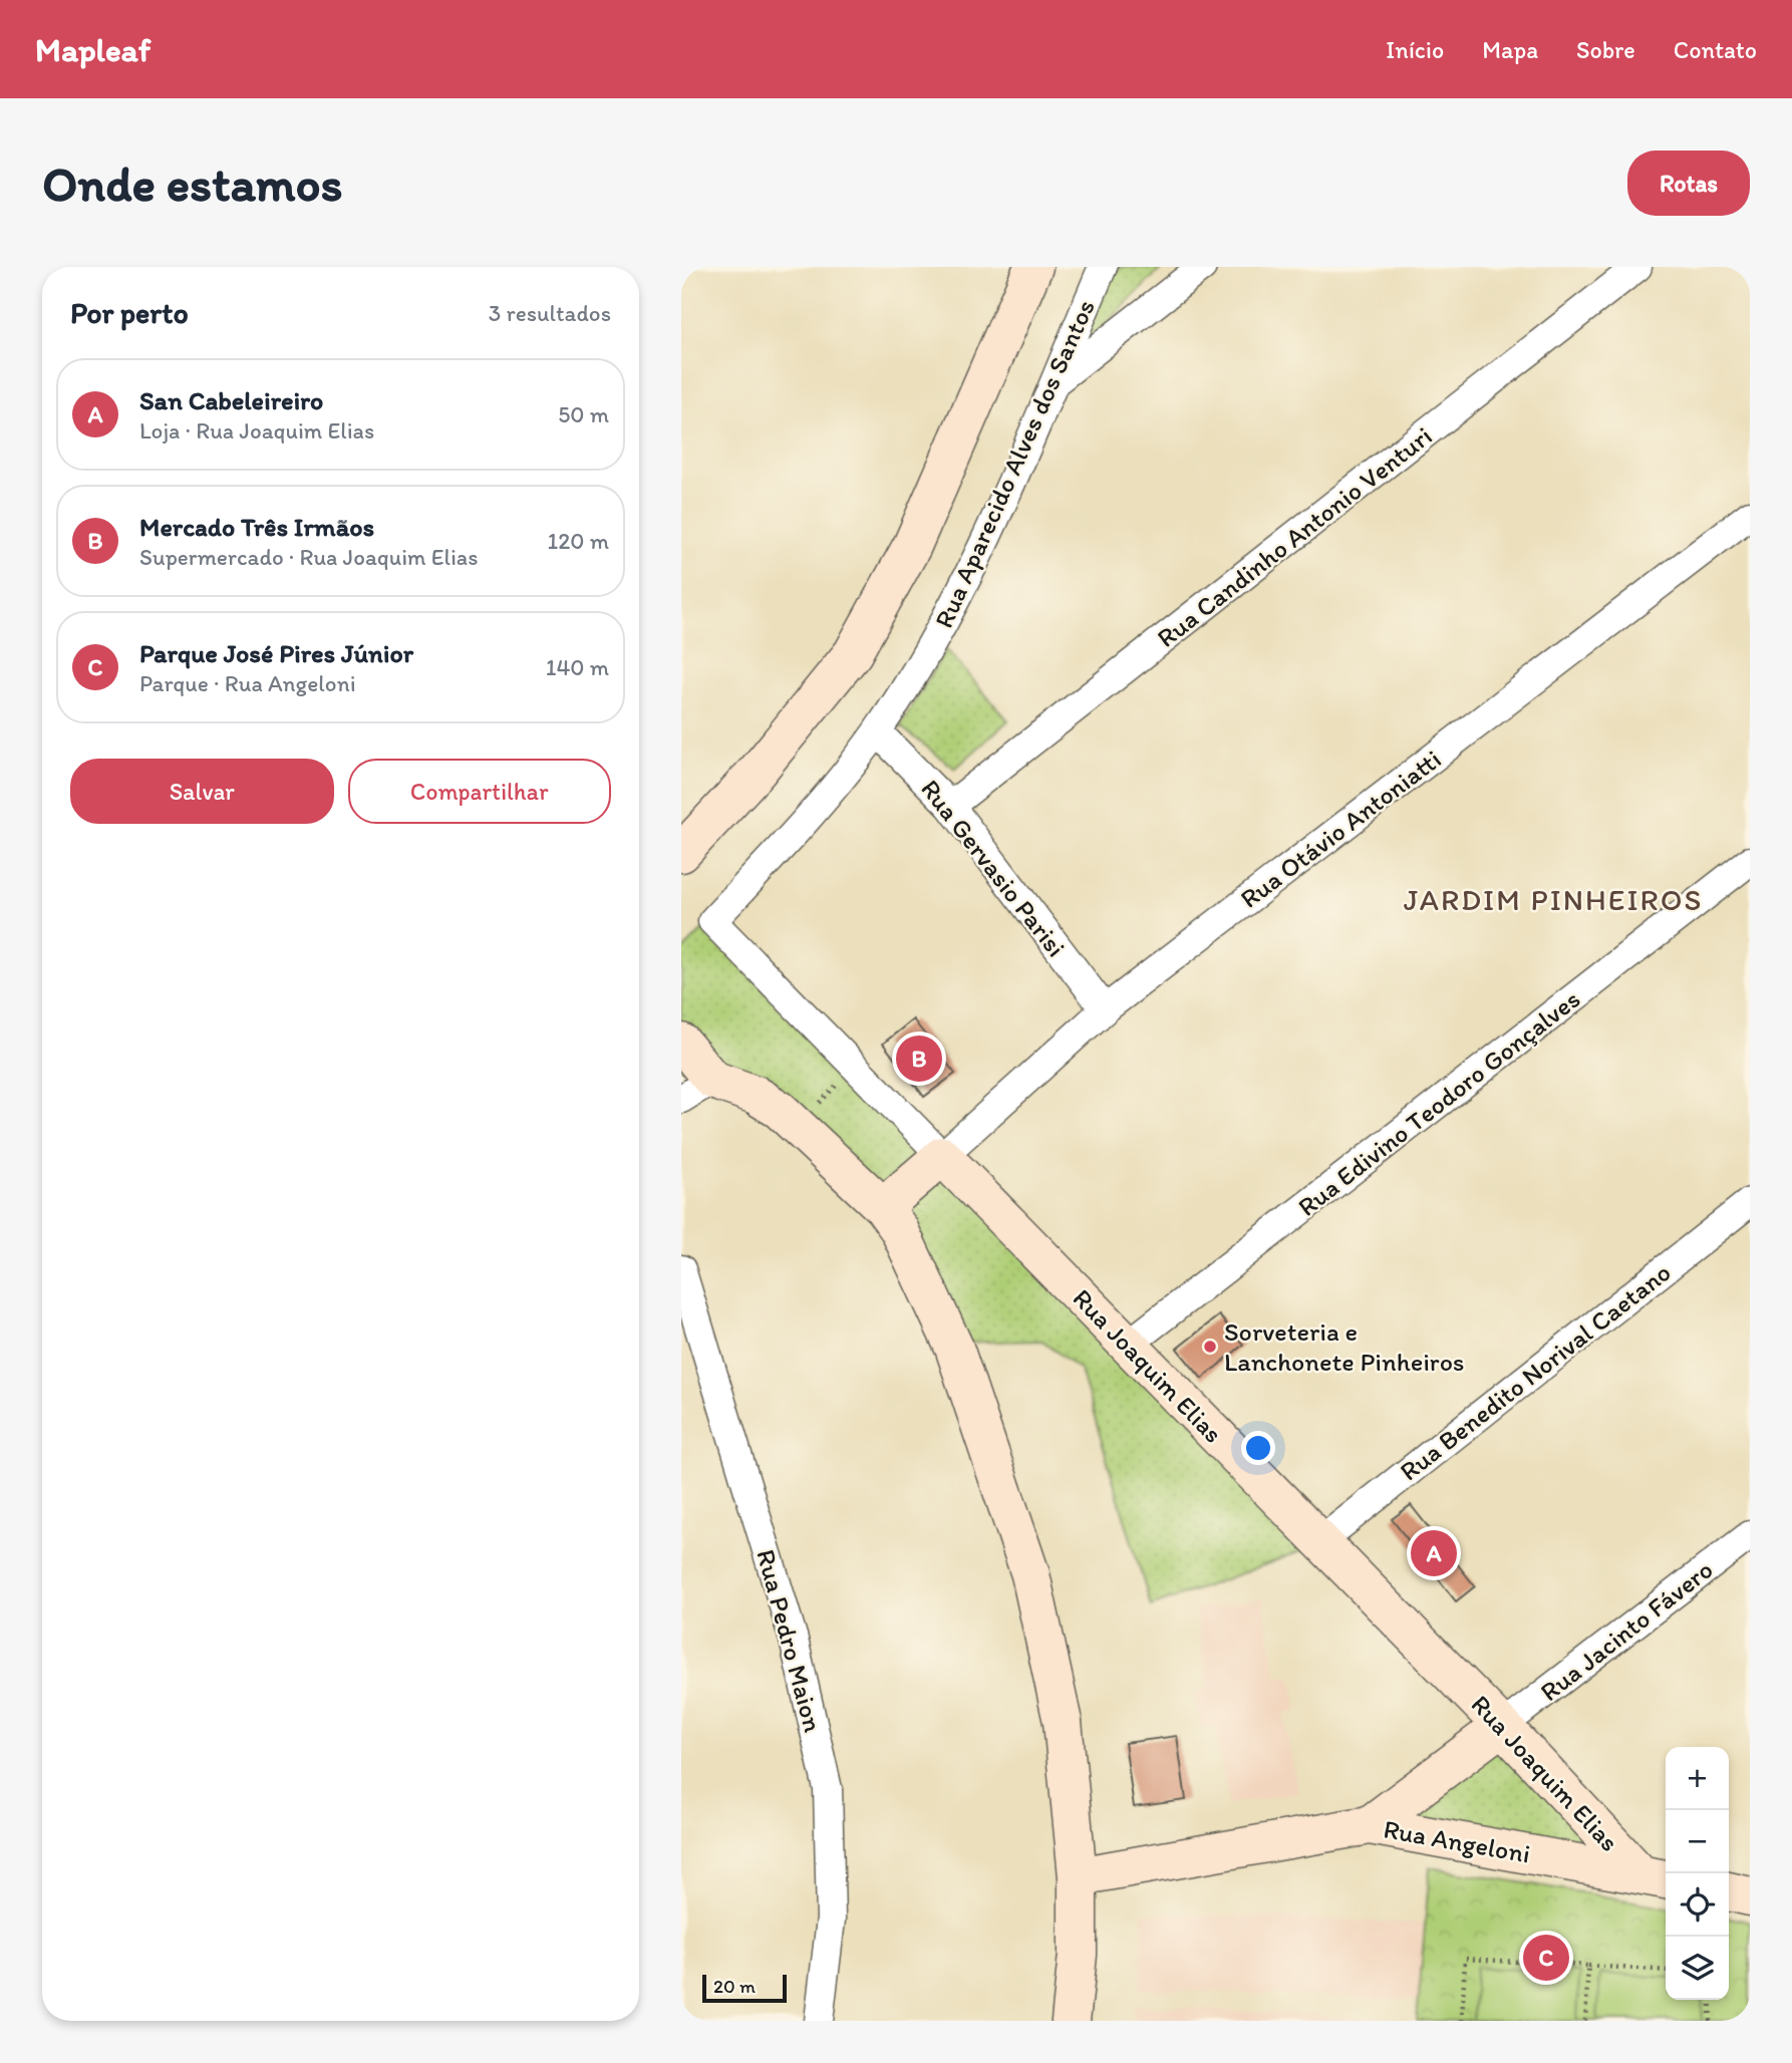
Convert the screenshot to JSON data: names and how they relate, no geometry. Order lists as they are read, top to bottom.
{
  "streets": {
    "street": [
      "Rua Aparecido Alves dos Santos",
      "Rua Candinho Antonio Venturi",
      "Rua Otávio Antoniatti",
      "Rua Gervasio Parisi",
      "Rua Edivino Teodoro Gonçalves",
      "Rua Joaquim Elias",
      "Rua Benedito Norival Caetano",
      "Rua Jacinto Fávero",
      "Rua Pedro Maion",
      "Rua Angeloni"
    ]
  },
  "crossings": [
    ["Rua Aparecido Alves dos Santos", "Rua Gervasio Parisi"],
    ["Rua Aparecido Alves dos Santos", "Rua Joaquim Elias"],
    ["Rua Candinho Antonio Venturi", "Rua Gervasio Parisi"],
    ["Rua Otávio Antoniatti", "Rua Gervasio Parisi"],
    ["Rua Otávio Antoniatti", "Rua Joaquim Elias"],
    ["Rua Edivino Teodoro Gonçalves", "Rua Joaquim Elias"],
    ["Rua Joaquim Elias", "Rua Benedito Norival Caetano"],
    ["Rua Joaquim Elias", "Rua Jacinto Fávero"],
    ["Rua Joaquim Elias", "Rua Angeloni"]
  ],
  "districts": ["JARDIM PINHEIROS"],
  "places": ["Sorveteria e Lanchonete Pinheiros"],
  "scale_bar": "20 m",
  "page": {
    "header": "Mapleaf",
    "nav": [
      "Início",
      "Mapa",
      "Sobre",
      "Contato"
    ],
    "buttons": [
      "Rotas",
      ["Salvar", "Compartilhar"]
    ],
    "title": "Onde estamos",
    "heading": ["Por perto", "3 resultados"],
    "list": [
      {
        "mark": "A",
        "name": "San Cabeleireiro",
        "note": "Loja · Rua Joaquim Elias",
        "value": "50 m"
      },
      {
        "mark": "B",
        "name": "Mercado Três Irmãos",
        "note": "Supermercado · Rua Joaquim Elias",
        "value": "120 m"
      },
      {
        "mark": "C",
        "name": "Parque José Pires Júnior",
        "note": "Parque · Rua Angeloni",
        "value": "140 m"
      }
    ],
    "pins": ["B", "A", "C"],
    "map_buttons": ["+", "−"],
    "scale": "20 m"
  }
}
